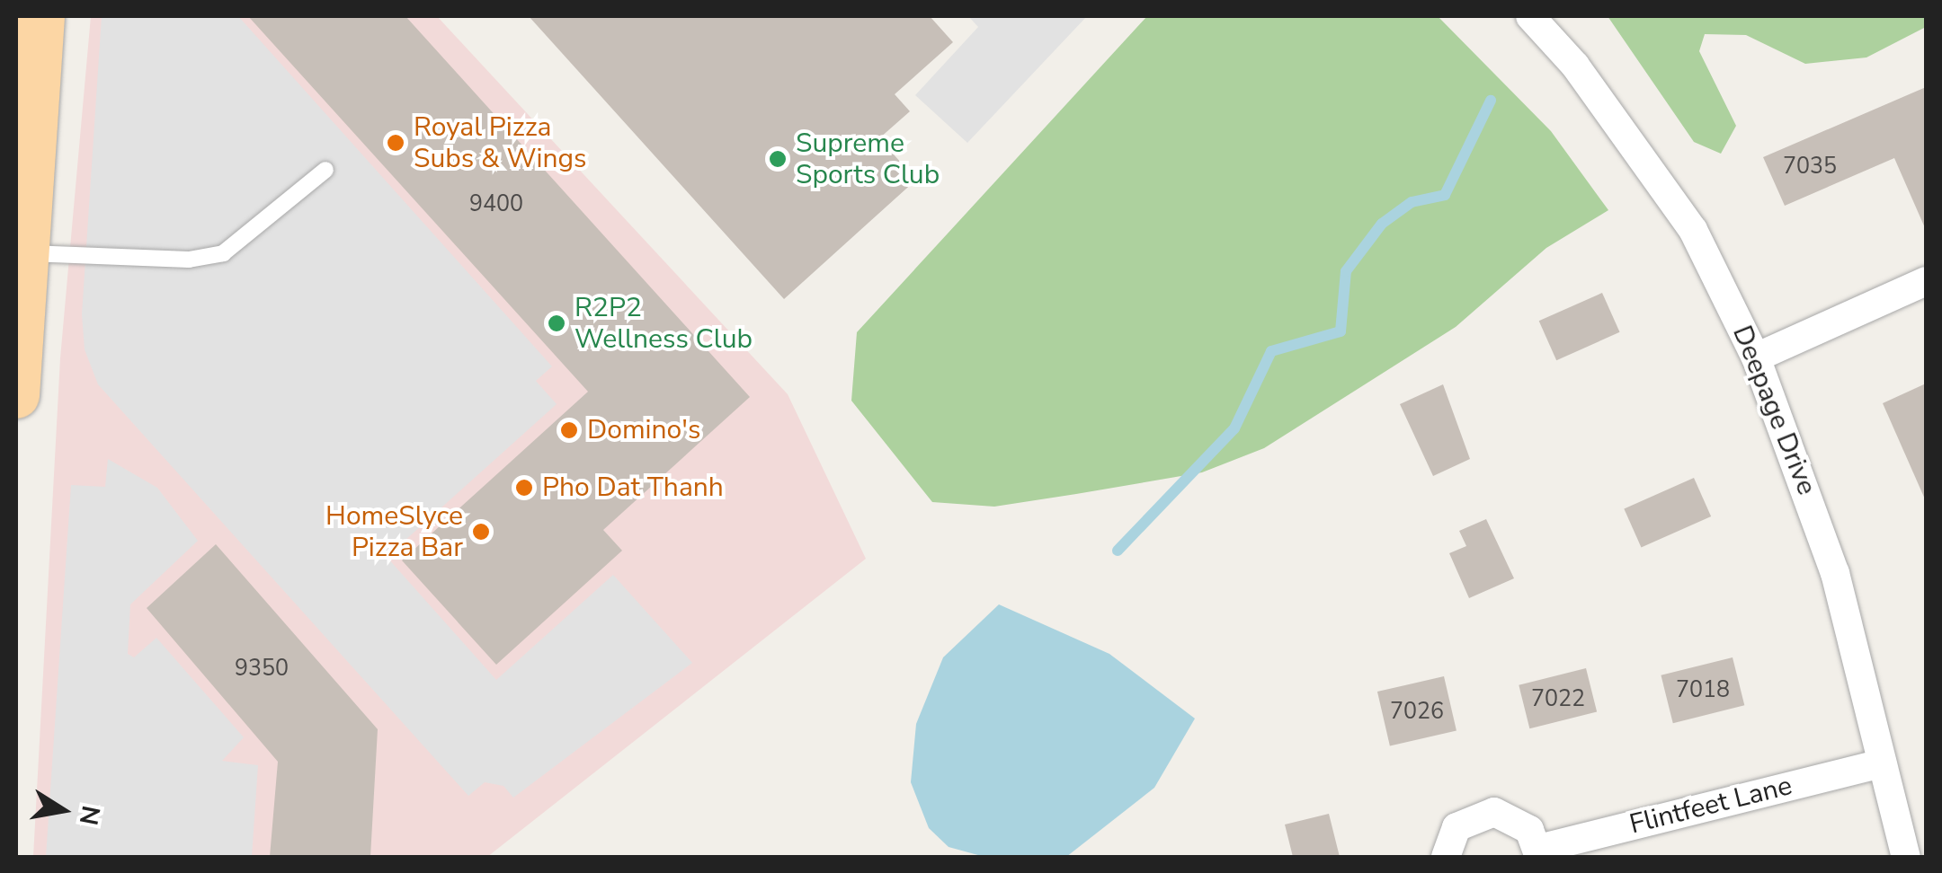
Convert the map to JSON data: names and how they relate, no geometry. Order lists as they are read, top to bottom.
{
  "streets": {
    "street": ["Deepage Drive", "Flintfeet Lane"]
  },
  "crossings": [
    ["Deepage Drive", "Flintfeet Lane"]
  ],
  "places": [
    "Royal Pizza Subs & Wings",
    "Supreme Sports Club",
    "R2P2 Wellness Club",
    "Domino's",
    "Pho Dat Thanh",
    "HomeSlyce Pizza Bar"
  ],
  "house_numbers": [
    "7035",
    "9400",
    "9350",
    "7018",
    "7022",
    "7026"
  ],
  "north": "right"
}
